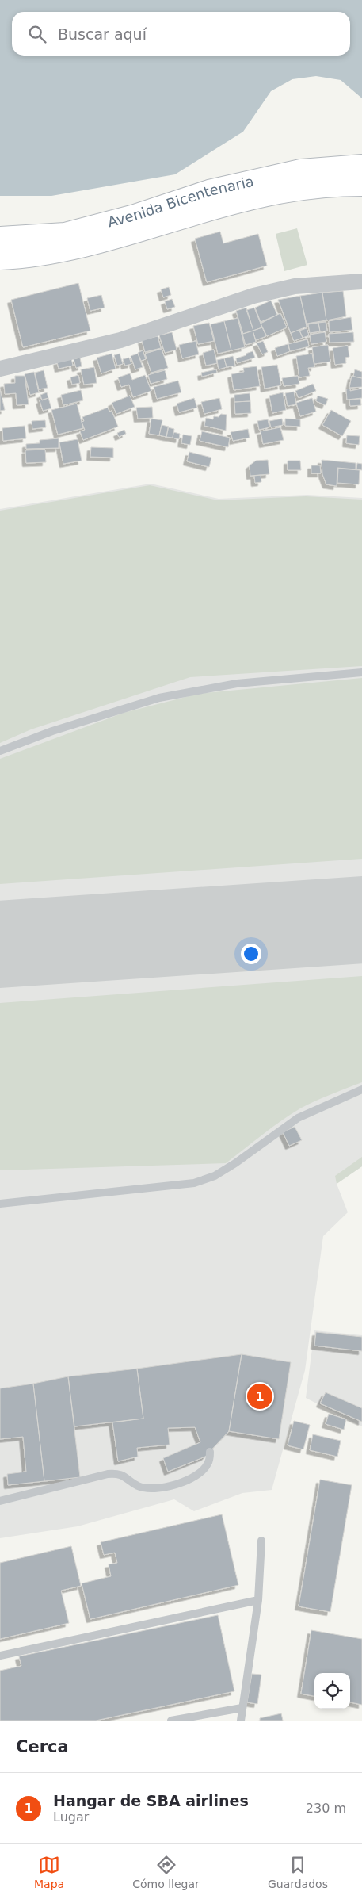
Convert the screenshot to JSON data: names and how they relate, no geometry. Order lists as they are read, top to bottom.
{
  "streets": {
    "street": ["Avenida Bicentenaria"]
  },
  "page": {
    "search": "Buscar aquí",
    "pins": "1",
    "heading": "Cerca",
    "list": [
      {
        "mark": "1",
        "name": "Hangar de SBA airlines",
        "note": "Lugar",
        "value": "230 m"
      }
    ],
    "nav": ["Mapa", "Cómo llegar", "Guardados"]
  }
}
